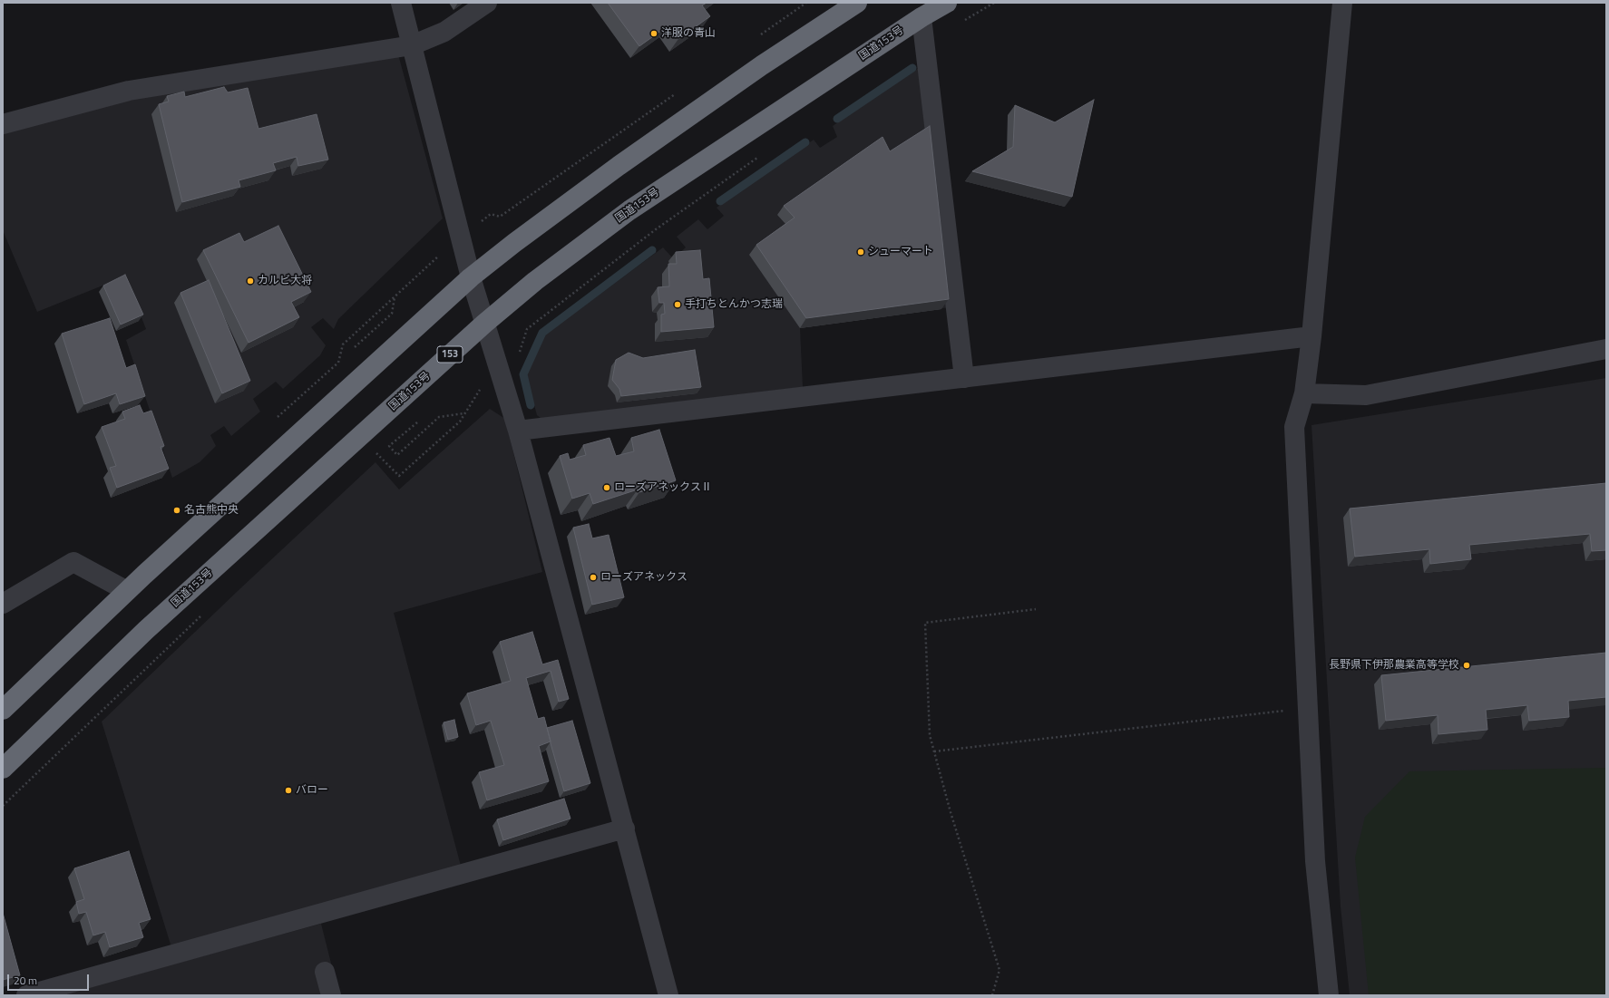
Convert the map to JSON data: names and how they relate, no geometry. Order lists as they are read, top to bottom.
{
  "streets": {
    "highway": ["国道153号", "153"]
  },
  "places": [
    "洋服の青山",
    "シューマート",
    "カルビ大将",
    "手打ちとんかつ志瑞",
    "ローズアネックスⅡ",
    "名古熊中央",
    "ローズアネックス",
    "長野県下伊那農業高等学校",
    "バロー"
  ],
  "scale_bar": "20 m"
}
